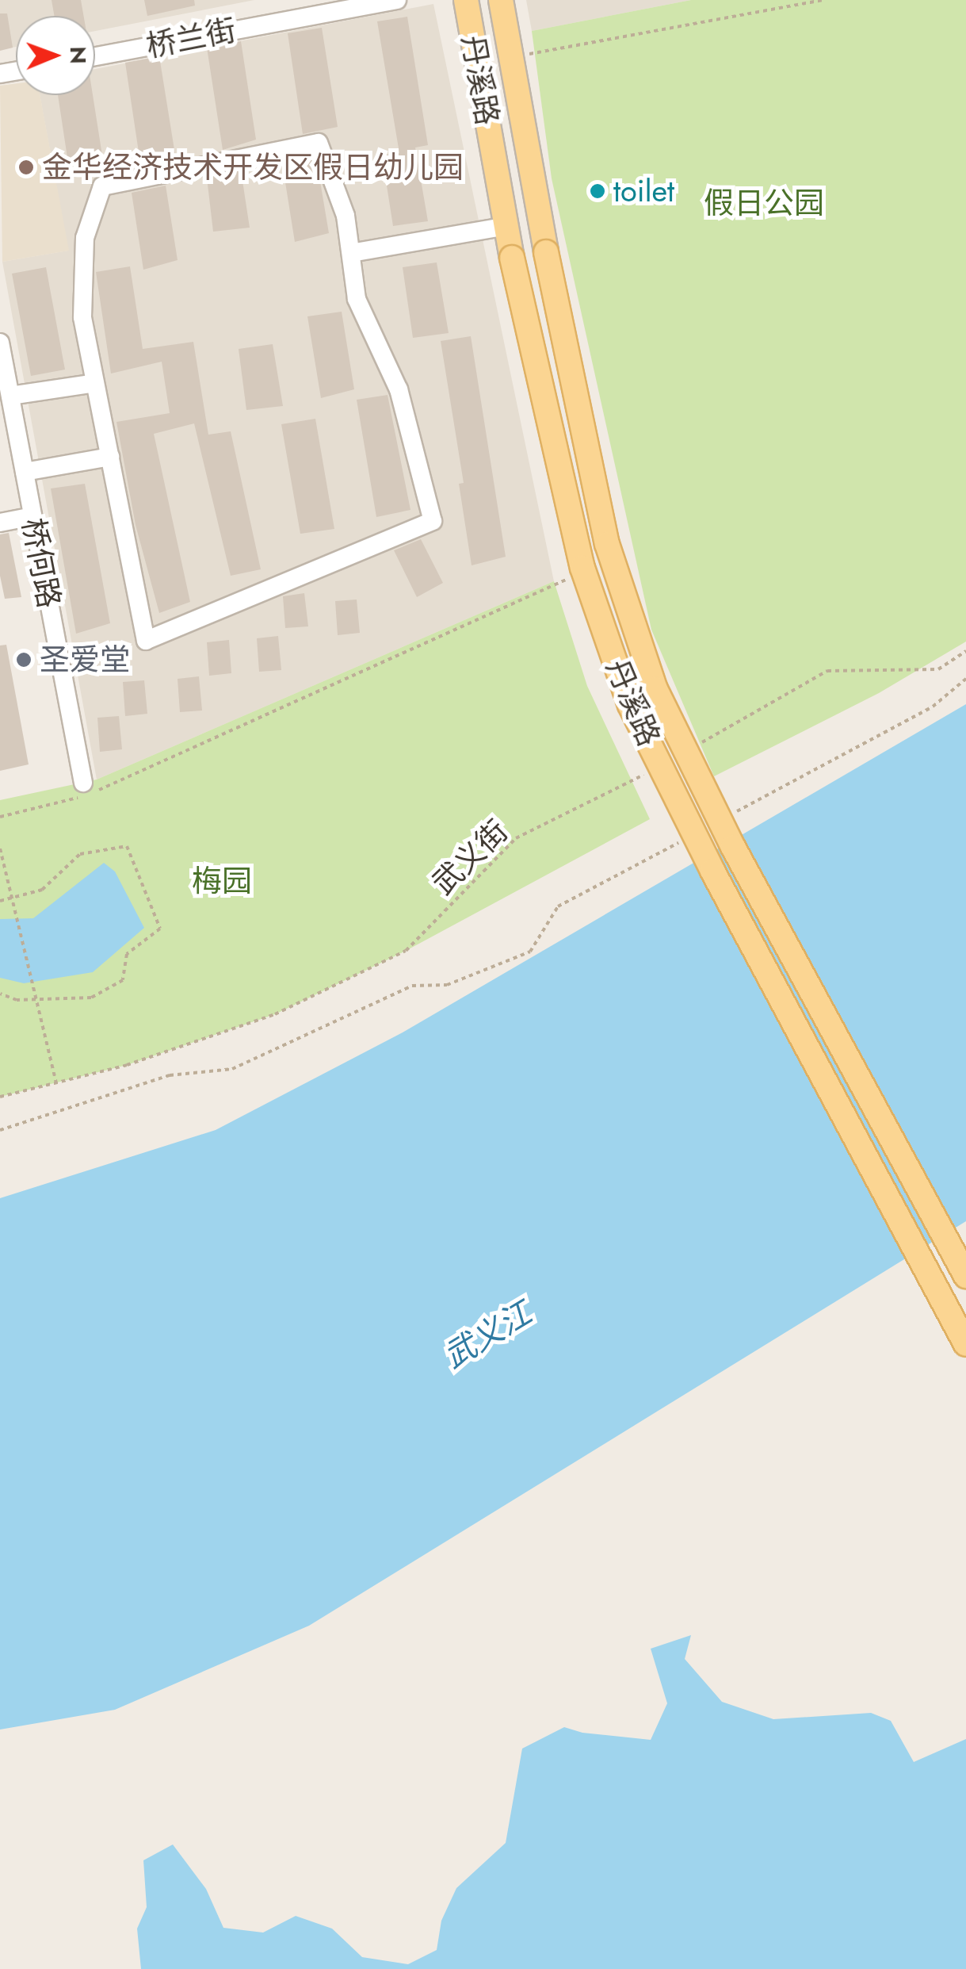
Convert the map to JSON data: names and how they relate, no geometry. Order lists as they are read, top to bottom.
{
  "streets": {
    "main road": ["丹溪路"],
    "street": ["桥兰街", "桥何路"],
    "path": ["武义街"]
  },
  "water": ["武义江"],
  "parks": ["假日公园", "梅园"],
  "places": ["金华经济技术开发区假日幼儿园", "toilet", "圣爱堂"],
  "north": "right"
}
